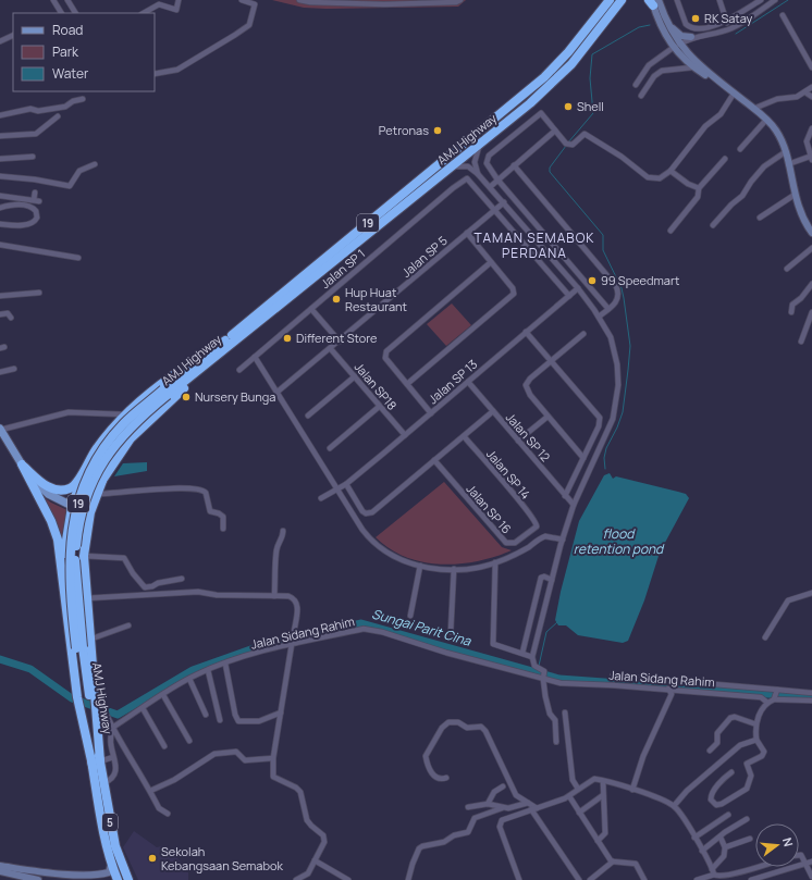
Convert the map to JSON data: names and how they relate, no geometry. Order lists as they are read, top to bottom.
{
  "streets": {
    "highway": ["AMJ Highway", "19", "5"],
    "street": [
      "Jalan SP 5",
      "Jalan SP 1",
      "Jalan SP 13",
      "Jalan SP18",
      "Jalan SP 12",
      "Jalan SP 14",
      "Jalan SP 16",
      "Jalan Sidang Rahim"
    ]
  },
  "crossings": [
    ["Jalan SP 5", "Jalan SP 1"],
    ["Jalan SP 5", "Jalan SP18"],
    ["Jalan SP 13", "Jalan SP18"],
    ["Jalan SP 13", "Jalan SP 12"],
    ["Jalan SP 14", "Jalan SP 16"]
  ],
  "districts": ["TAMAN SEMABOK PERDANA"],
  "water": ["flood retention pond", "Sungai Parit Cina"],
  "places": [
    "RK Satay",
    "Shell",
    "Petronas",
    "99 Speedmart",
    "Hup Huat Restaurant",
    "Different Store",
    "Nursery Bunga",
    "Sekolah Kebangsaan Semabok"
  ],
  "legend": ["Road", "Park", "Water"],
  "north": "right"
}
